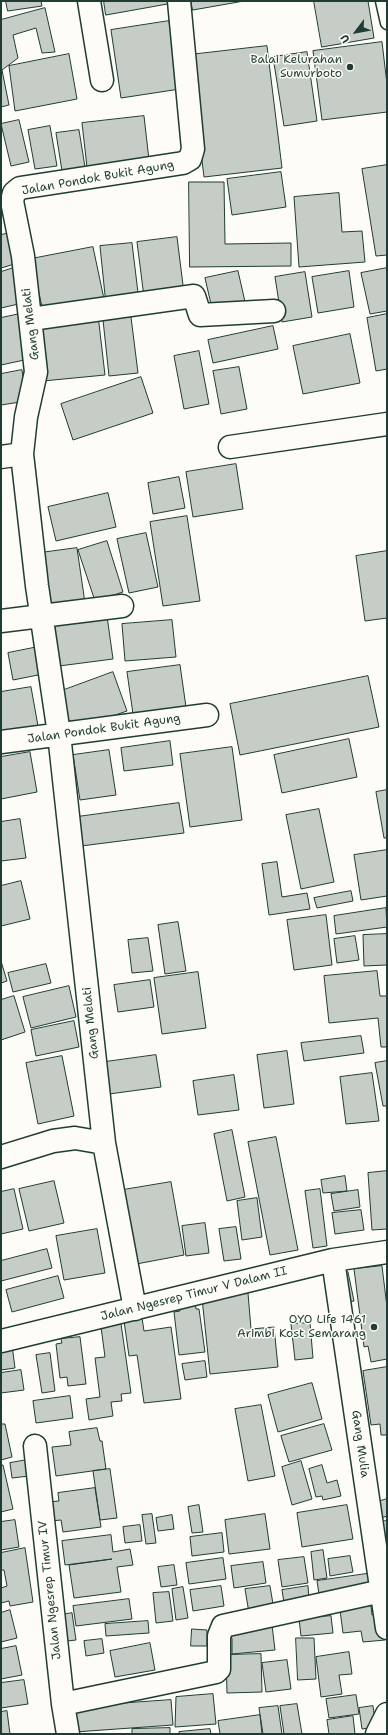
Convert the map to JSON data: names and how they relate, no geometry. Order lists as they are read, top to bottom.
{
  "streets": {
    "street": [
      "Jalan Pondok Bukit Agung",
      "Gang Melati",
      "Jalan Ngesrep Timur V Dalam II",
      "Gang Mulia",
      "Jalan Ngesrep Timur IV"
    ]
  },
  "crossings": [
    ["Jalan Pondok Bukit Agung", "Gang Melati"],
    ["Gang Melati", "Jalan Ngesrep Timur V Dalam II"],
    ["Jalan Ngesrep Timur V Dalam II", "Gang Mulia"]
  ],
  "places": ["Balai Kelurahan Sumurboto", "OYO Life 1461 Arimbi Kost Semarang"],
  "north": "bottom left"
}
